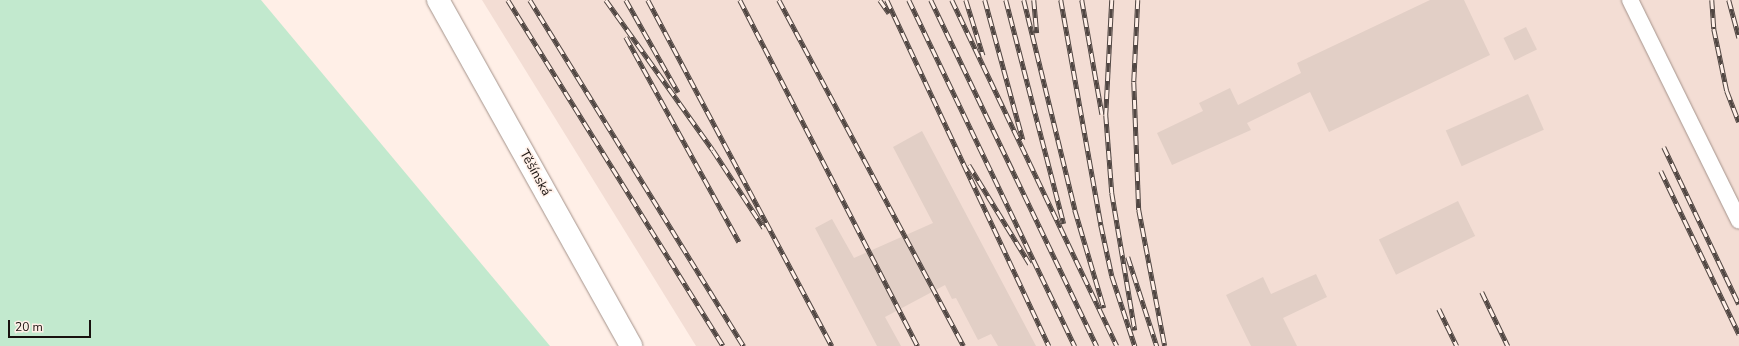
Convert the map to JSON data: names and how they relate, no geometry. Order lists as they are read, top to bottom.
{
  "streets": {
    "main road": ["Těšínská"]
  },
  "scale_bar": "20 m"
}
